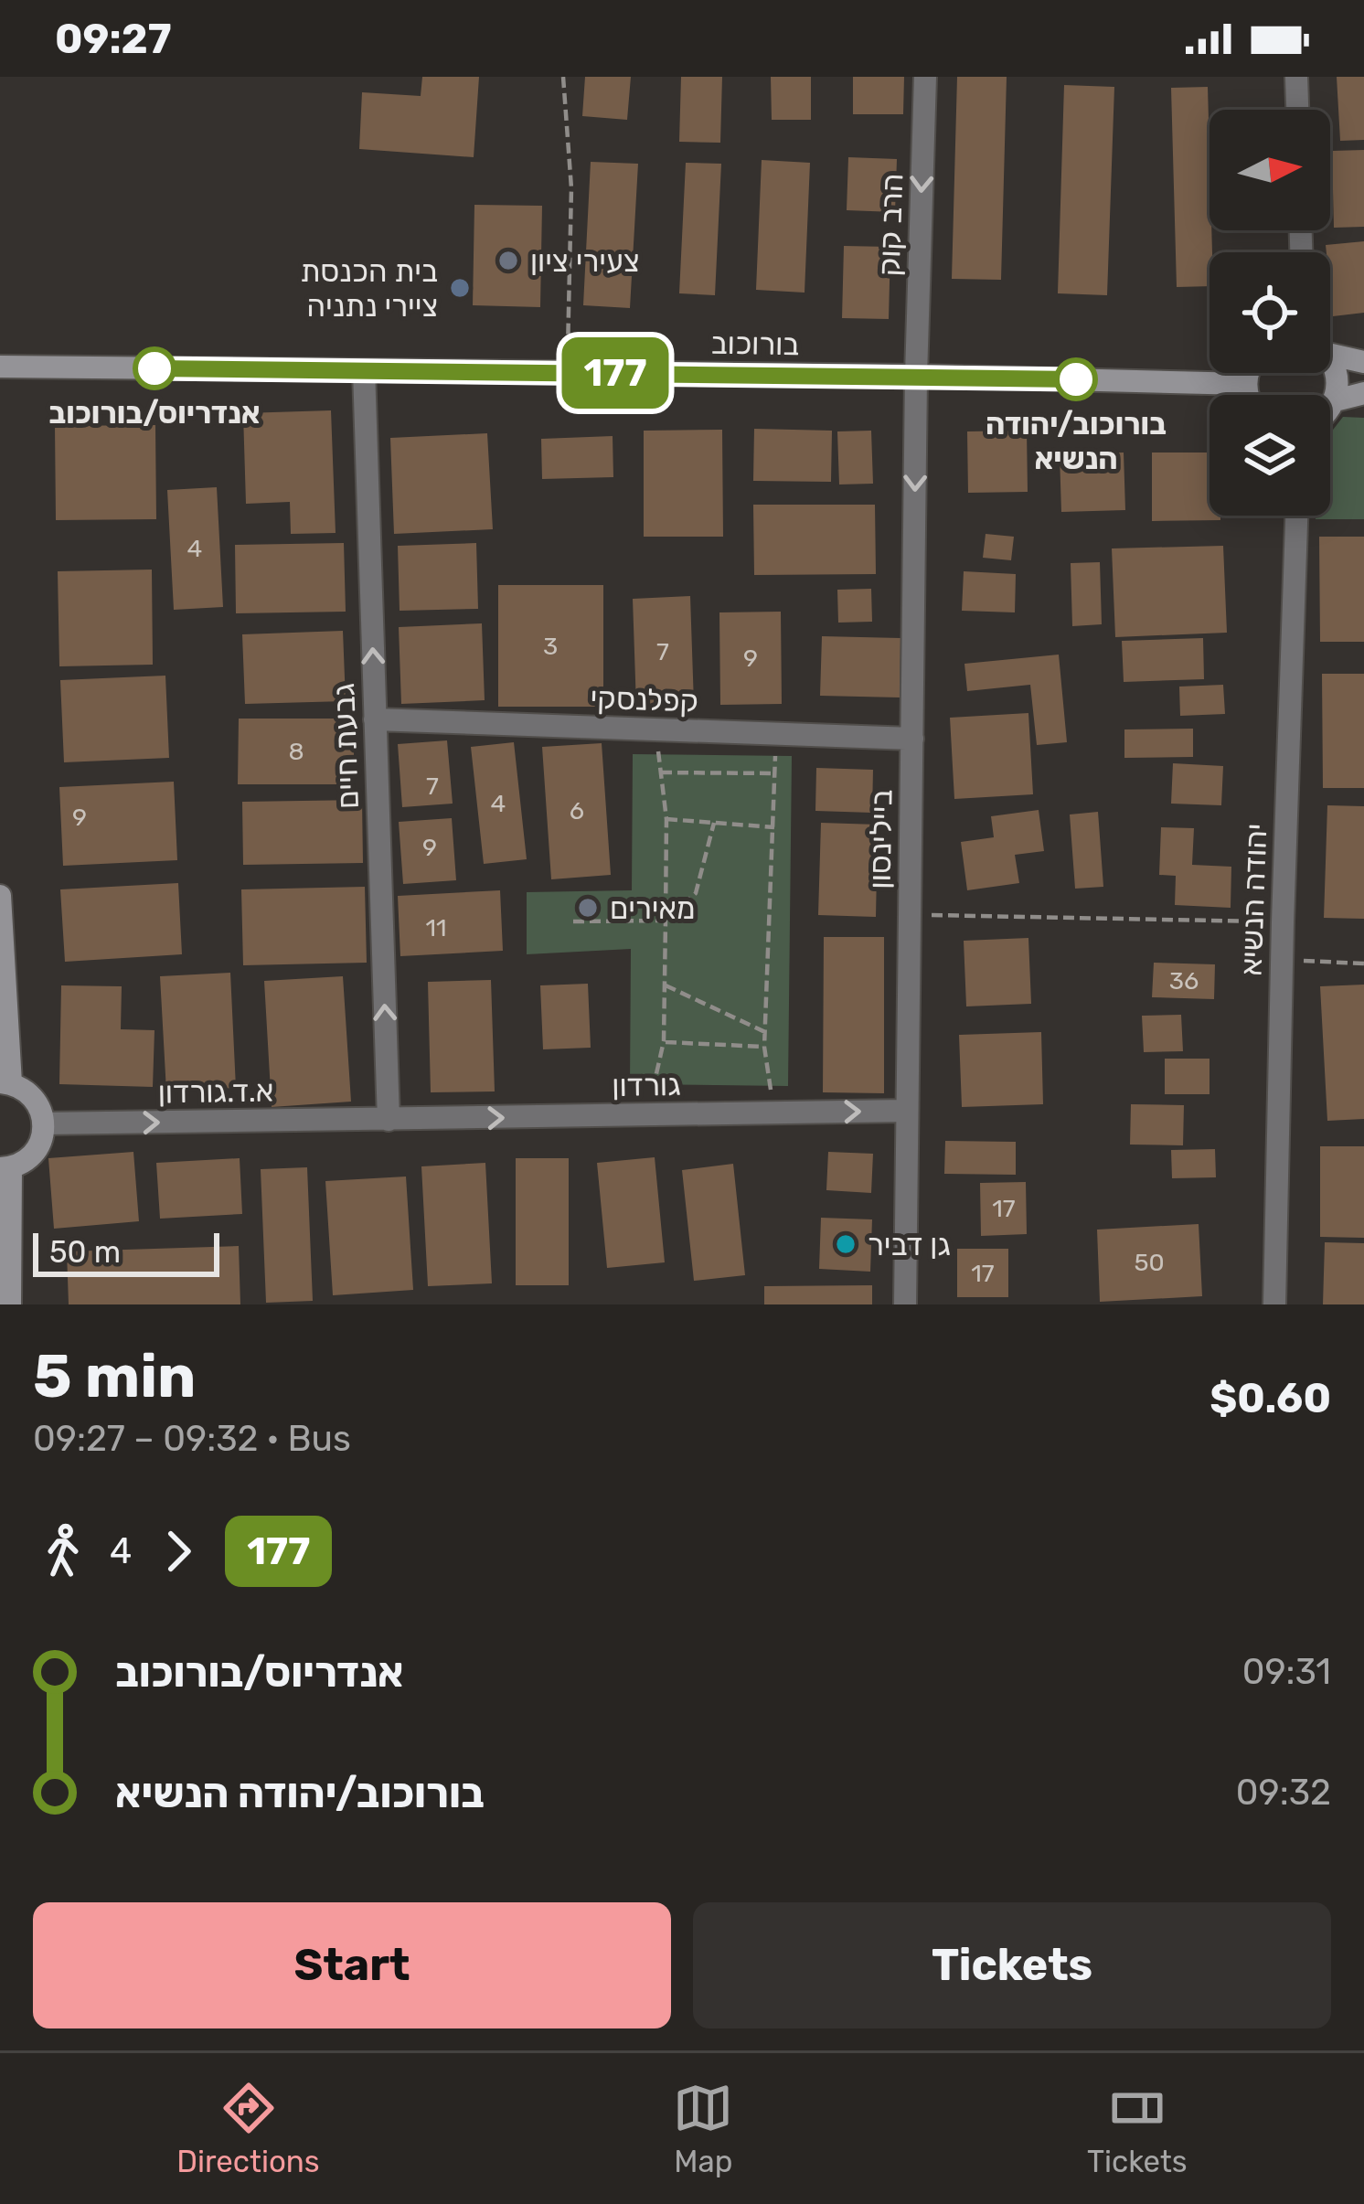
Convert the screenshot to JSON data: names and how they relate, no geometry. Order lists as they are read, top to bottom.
{
  "streets": {
    "street": [
      "הרב קוק",
      "בורוכוב",
      "קפלנסקי",
      "גבעת חיים",
      "ביילינסון",
      "יהודה הנשיא",
      "גורדון",
      "א.ד.גורדון"
    ]
  },
  "crossings": [
    ["הרב קוק", "בורוכוב"],
    ["הרב קוק", "ביילינסון"],
    ["בורוכוב", "גבעת חיים"],
    ["בורוכוב", "ביילינסון"],
    ["קפלנסקי", "גבעת חיים"],
    ["קפלנסקי", "ביילינסון"],
    ["גבעת חיים", "גורדון"],
    ["גבעת חיים", "א.ד.גורדון"],
    ["ביילינסון", "גורדון"],
    ["גורדון", "א.ד.גורדון"]
  ],
  "one_way": [
    "הרב קוק",
    "גבעת חיים",
    "ביילינסון",
    "גורדון",
    "א.ד.גורדון"
  ],
  "places": [
    "צעירי ציון",
    "בית הכנסת ציירי נתניה",
    "אנדריוס/בורוכוב",
    "בורוכוב/יהודה הנשיא",
    "מאירים",
    "גן דביר"
  ],
  "lines": ["bus line 177"],
  "house_numbers": [
    "4",
    "3",
    "7",
    "9",
    "8",
    "7",
    "4",
    "6",
    "9",
    "9",
    "11",
    "36",
    "17",
    "50",
    "17"
  ],
  "scale_bar": "50 m",
  "north": "right",
  "page": {
    "status": "09:27",
    "on_map": "177",
    "scale": "50 m",
    "heading": ["5 min", "09:27 – 09:32 · Bus", "$0.60"],
    "legs": ["4", "177"],
    "list": [
      {
        "name": "אנדריוס/בורוכוב",
        "value": "09:31"
      },
      {
        "name": "בורוכוב/יהודה הנשיא",
        "value": "09:32"
      }
    ],
    "buttons": ["Start", "Tickets"],
    "tabs": ["Directions", "Map", "Tickets"]
  }
}
